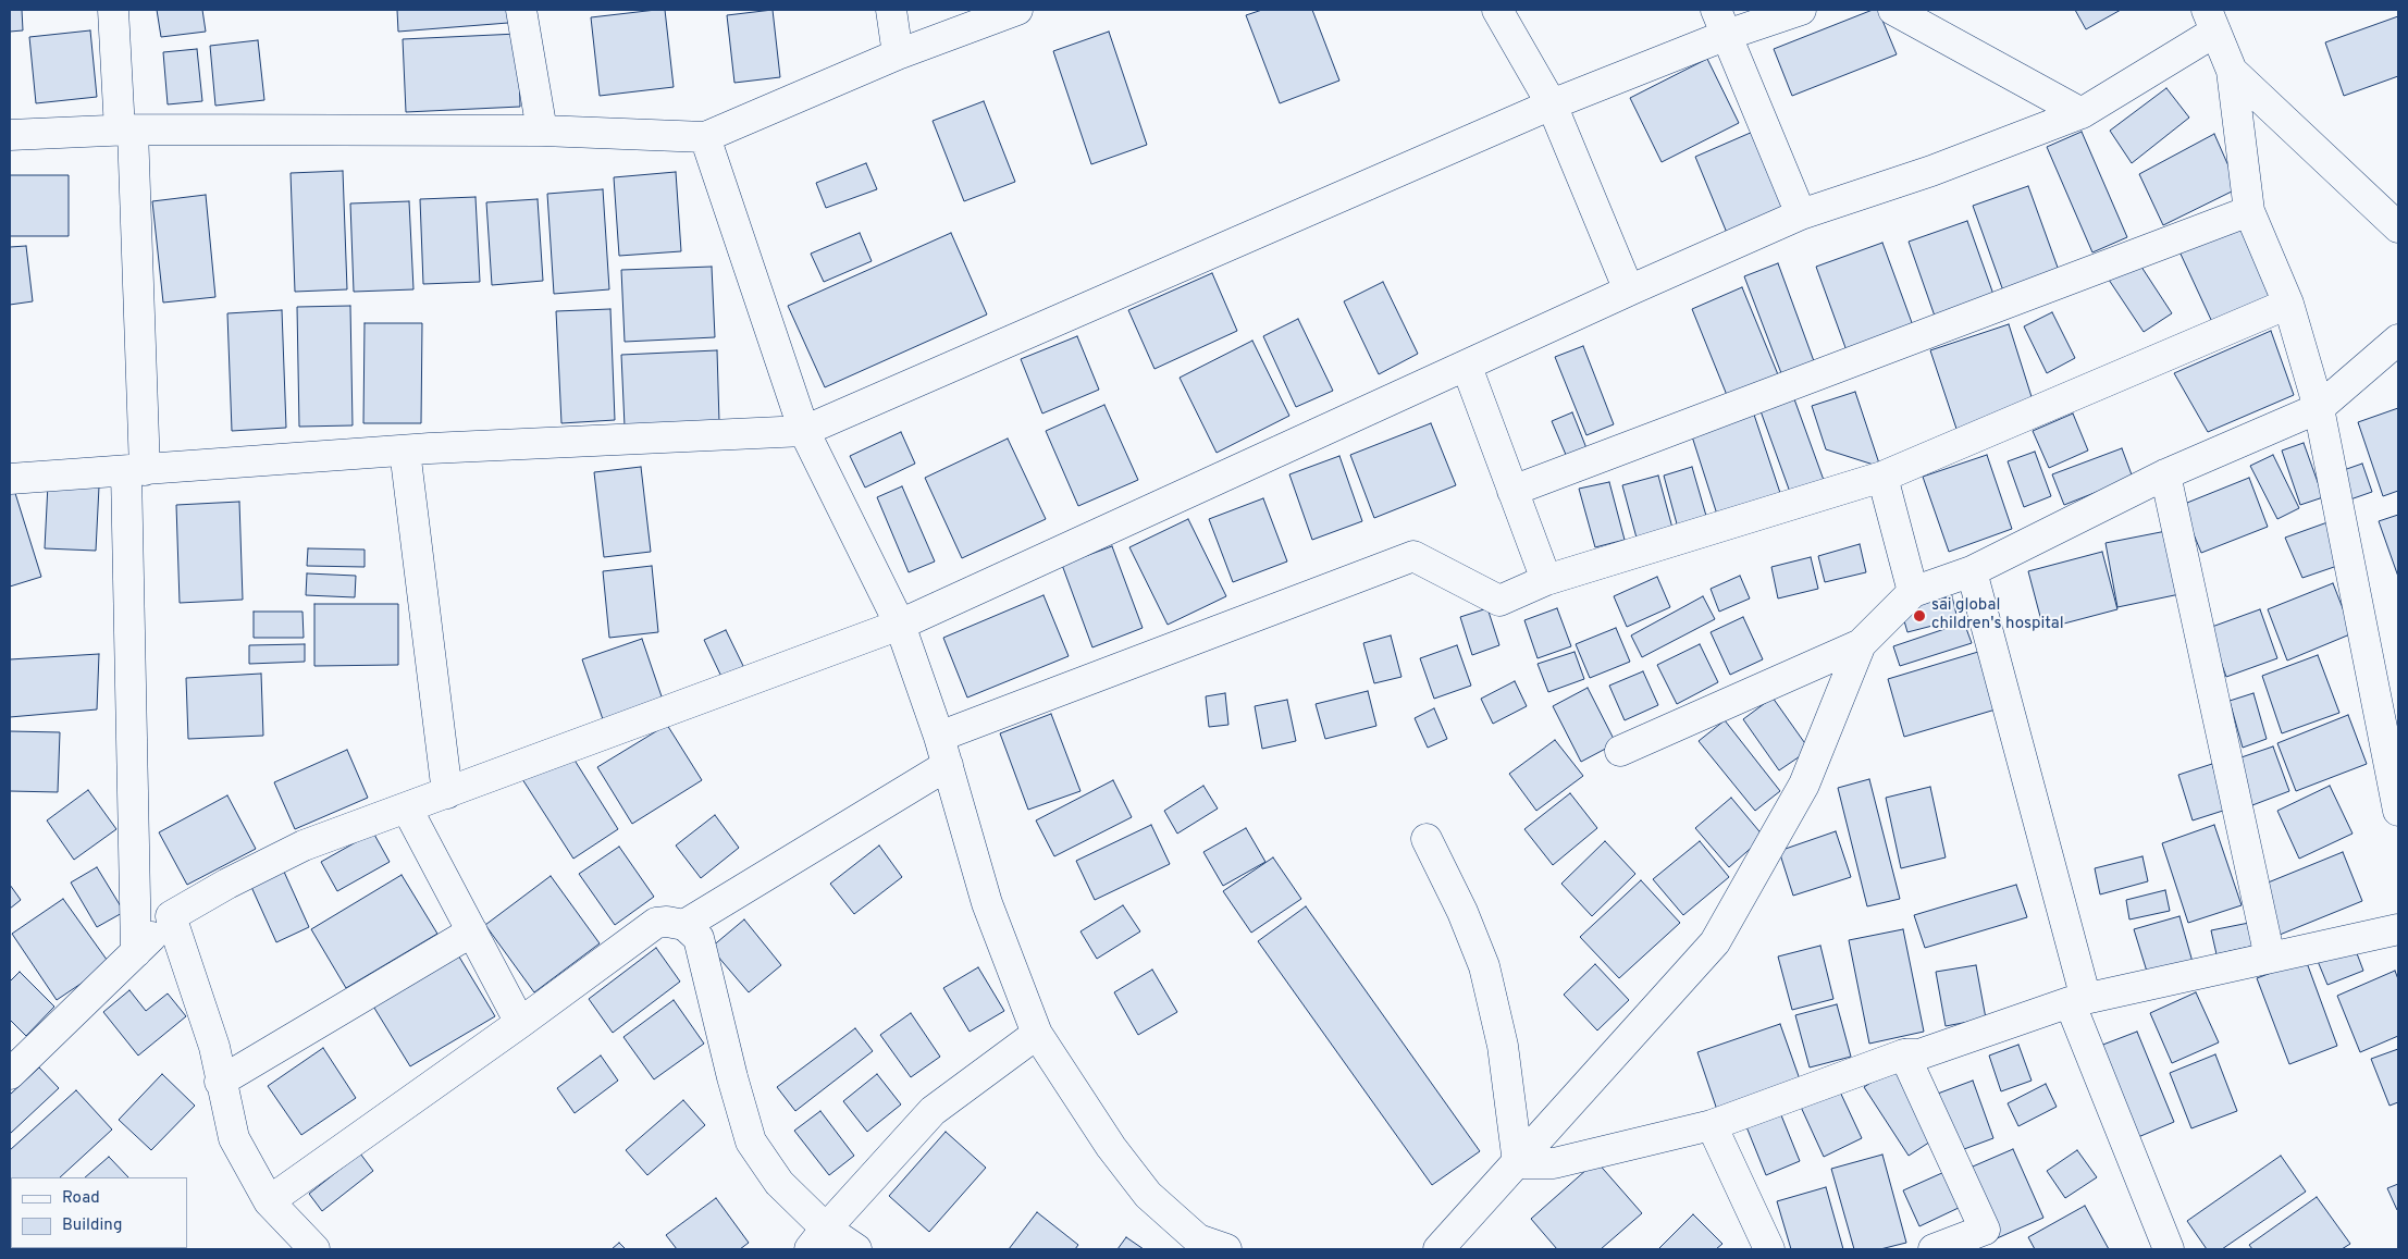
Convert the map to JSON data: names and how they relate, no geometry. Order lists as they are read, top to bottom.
{
  "places": ["sai global children's hospital"],
  "legend": ["Road", "Building"]
}
